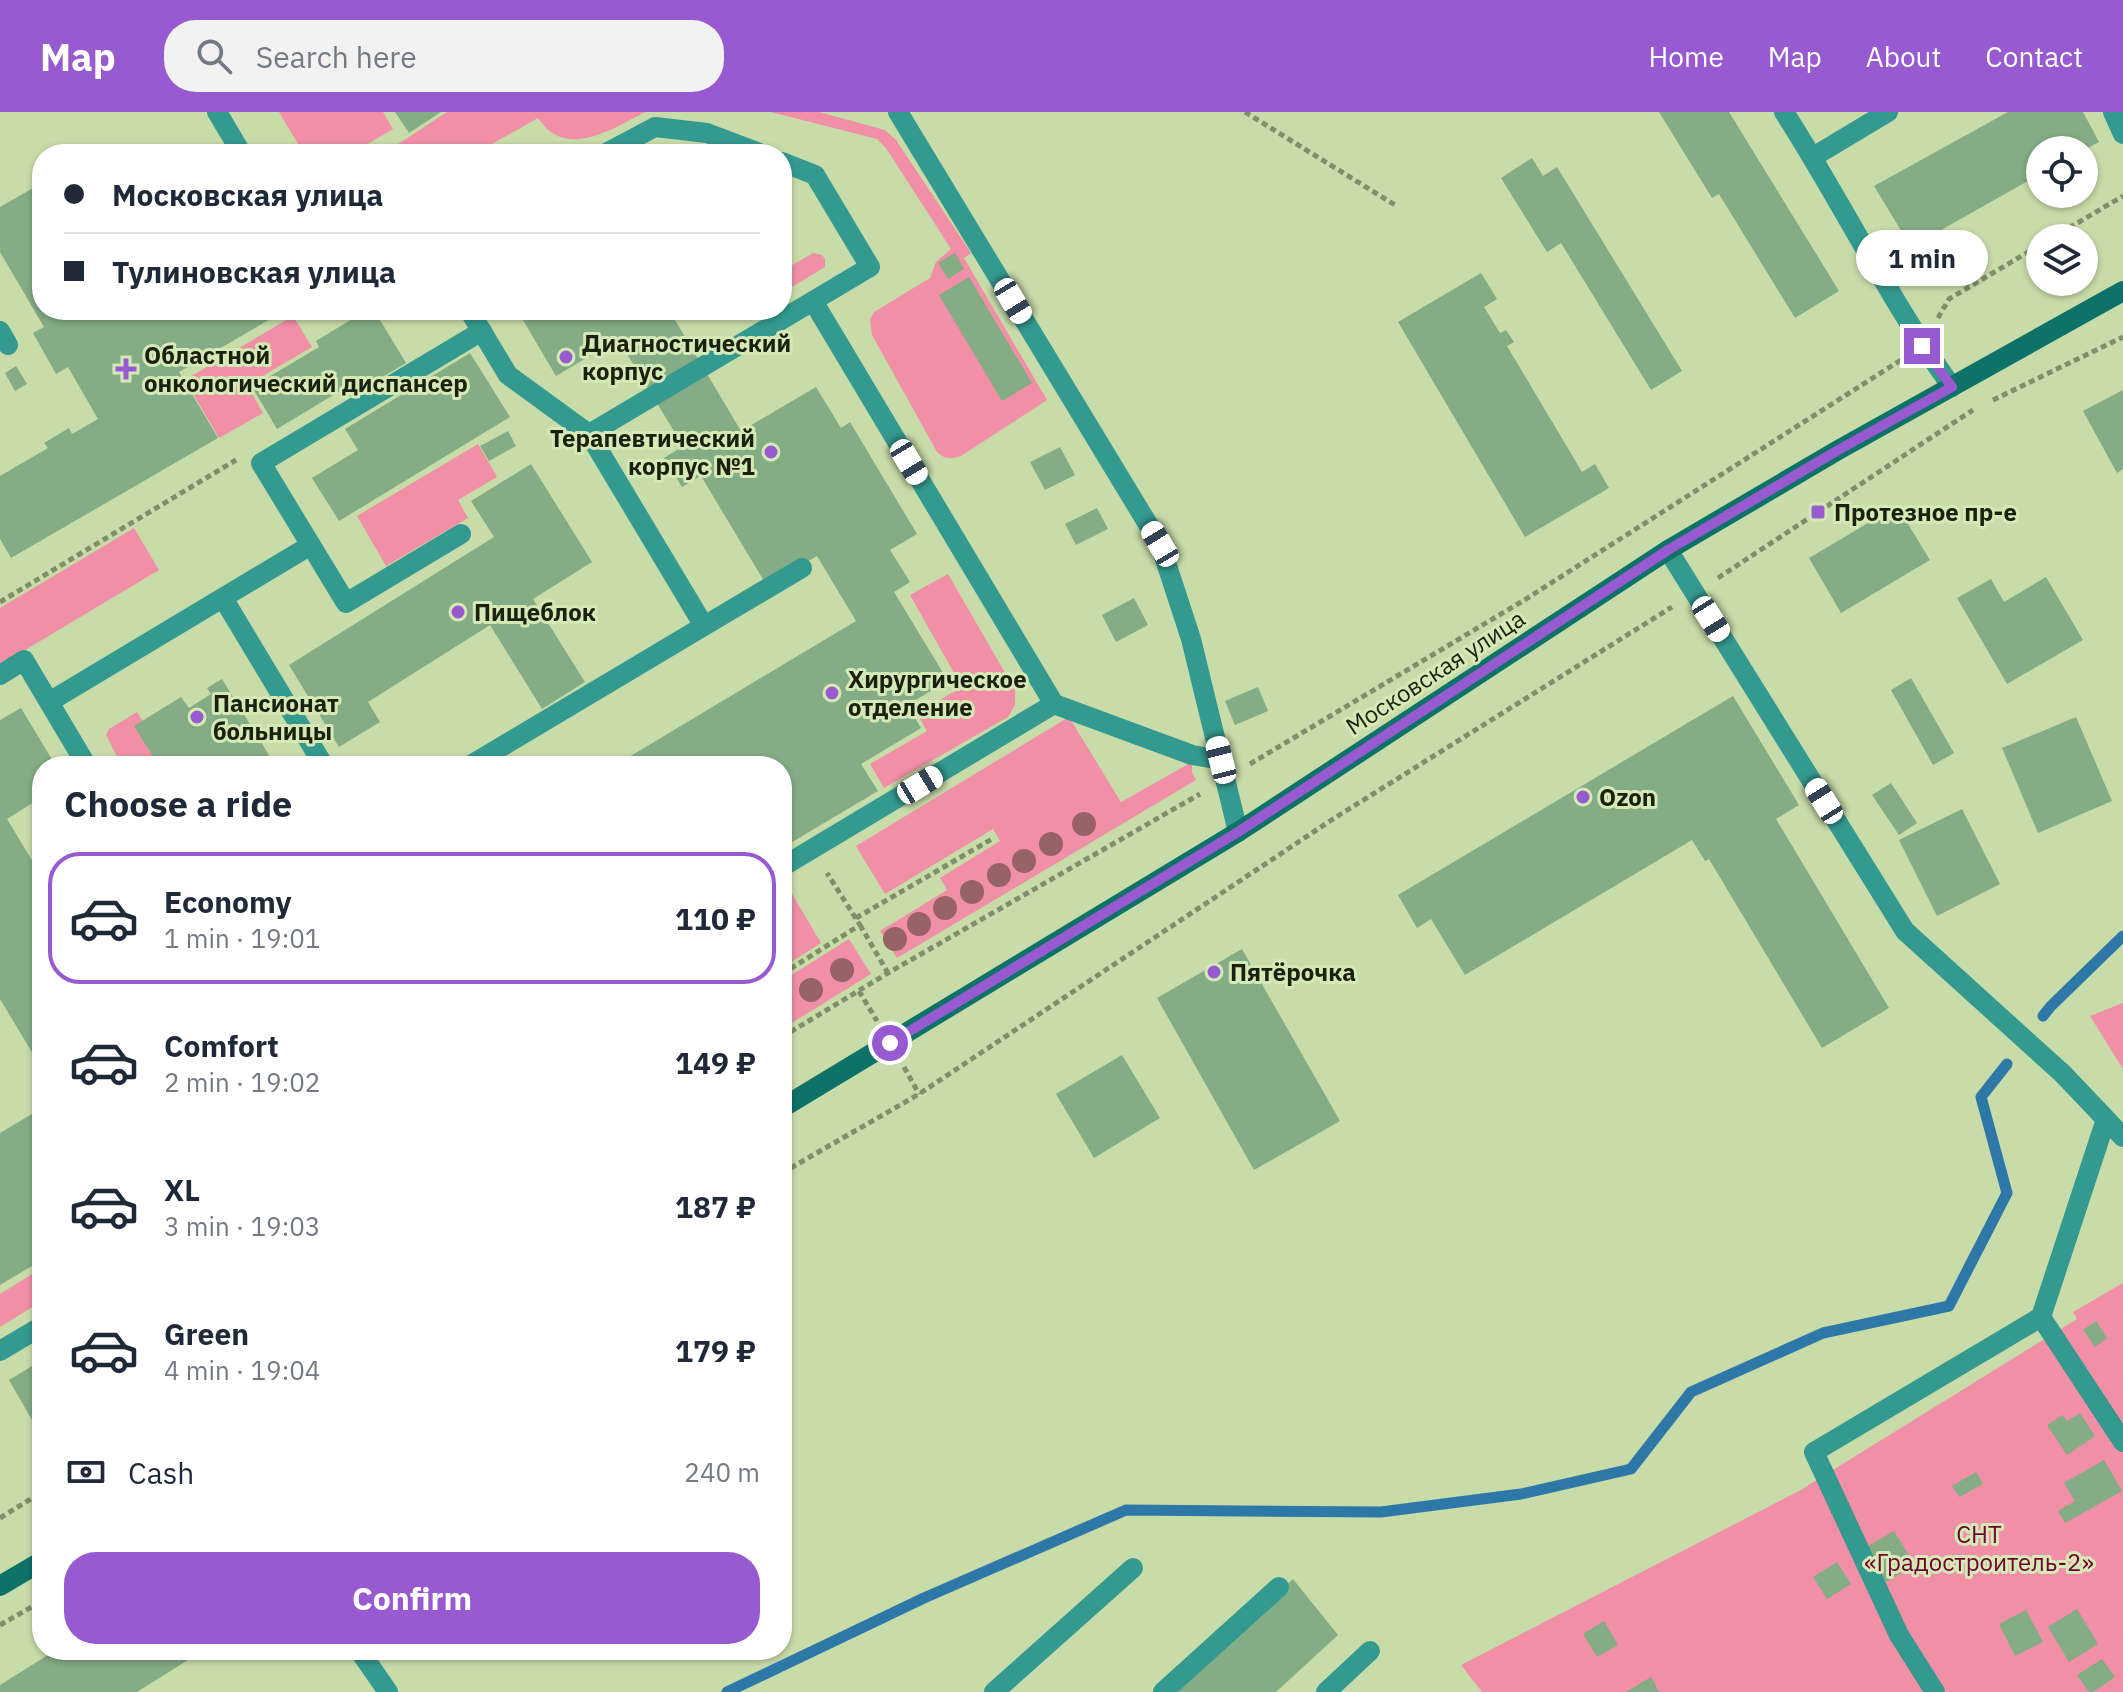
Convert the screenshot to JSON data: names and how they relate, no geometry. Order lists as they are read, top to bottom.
{
  "streets": {
    "main road": ["Московская улица"]
  },
  "parks": ["СНТ «Градостроитель-2»"],
  "places": {
    "other": [
      "Диагностический корпус",
      "Терапевтический корпус №1",
      "Пищеблок",
      "Хирургическое отделение",
      "Пансионат больницы",
      "Ozon",
      "Пятёрочка"
    ],
    "health": ["Областной онкологический диспансер"],
    "transit": ["Протезное пр-е"]
  },
  "page": {
    "header": "Map",
    "search": "Search here",
    "nav": [
      "Home",
      "Map",
      "About",
      "Contact"
    ],
    "banner": ["Московская улица", "Тулиновская улица"],
    "bubble": "1 min",
    "heading": "Choose a ride",
    "list": [
      {
        "name": "Economy",
        "note": "1 min · 19:01",
        "value": "110 ₽"
      },
      {
        "name": "Comfort",
        "note": "2 min · 19:02",
        "value": "149 ₽"
      },
      {
        "name": "XL",
        "note": "3 min · 19:03",
        "value": "187 ₽"
      },
      {
        "name": "Green",
        "note": "4 min · 19:04",
        "value": "179 ₽"
      }
    ],
    "pay": ["Cash", "240 m"],
    "buttons": "Confirm"
  }
}
